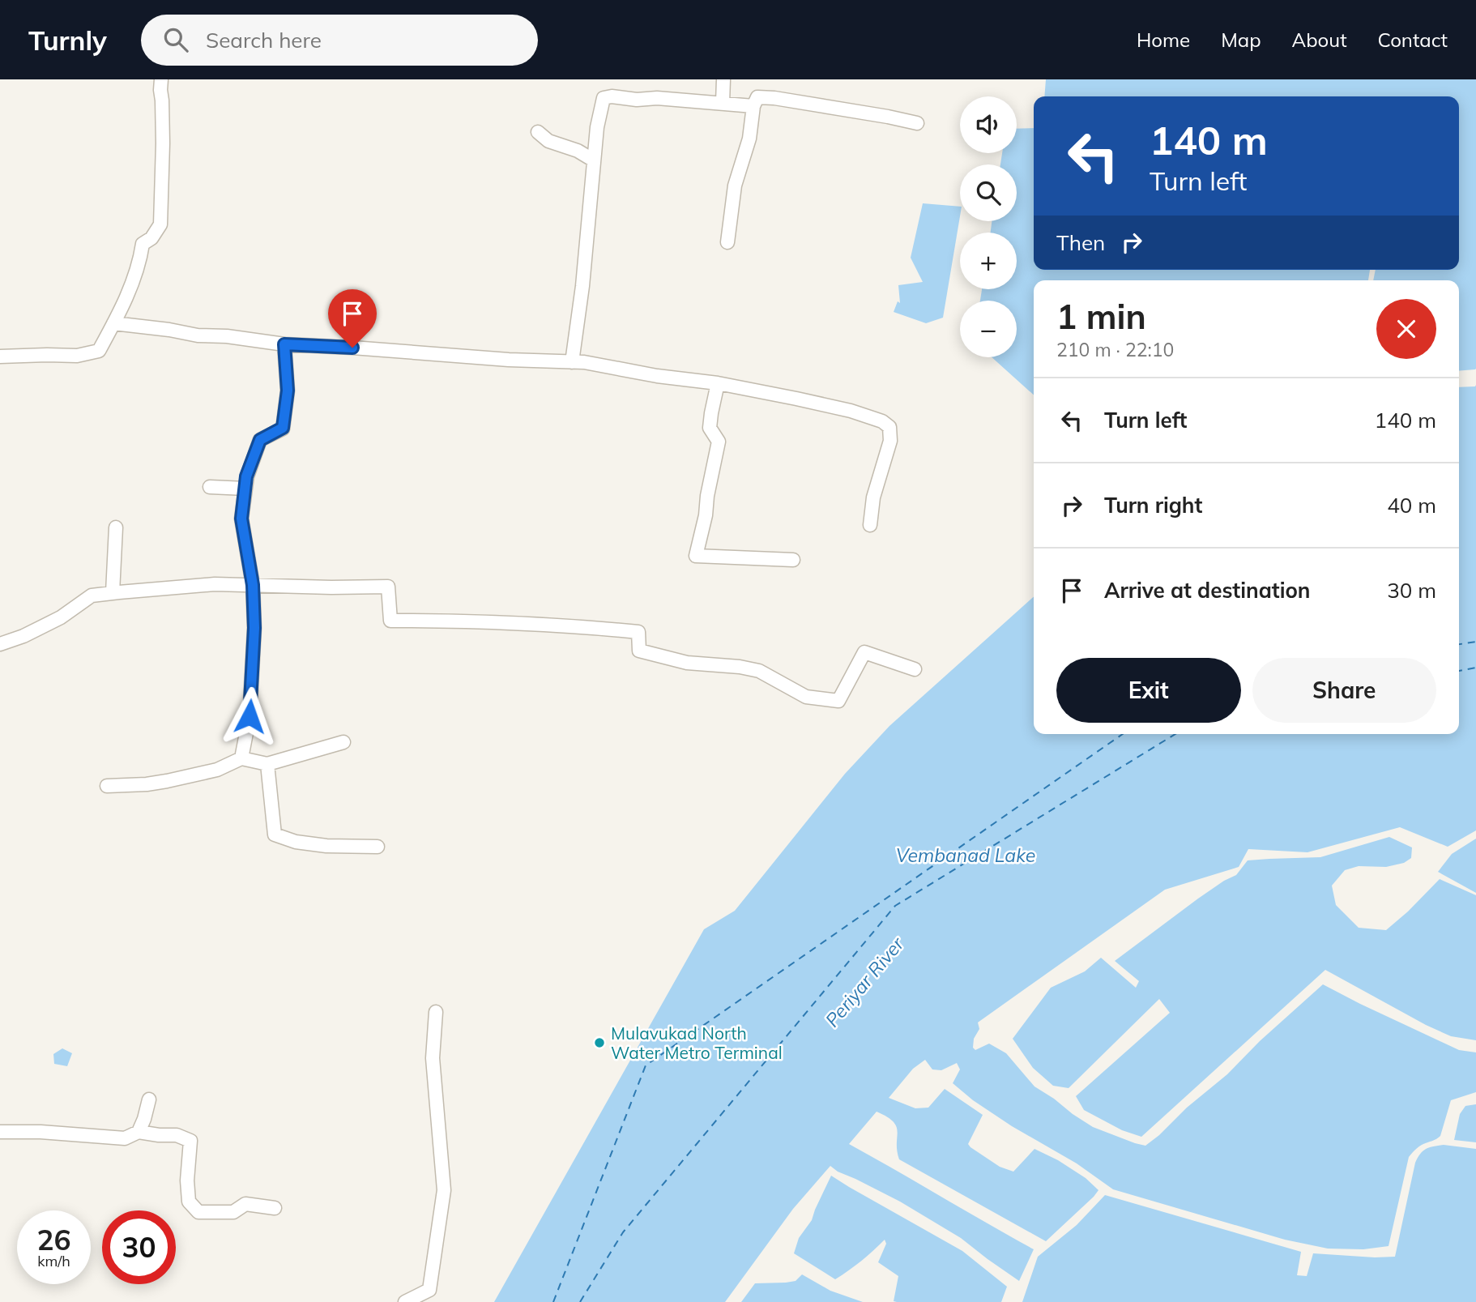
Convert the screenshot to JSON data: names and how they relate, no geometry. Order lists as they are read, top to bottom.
{
  "water": ["Vembanad Lake", "Periyar River"],
  "places": ["Mulavukad North Water Metro Terminal"],
  "page": {
    "header": "Turnly",
    "search": "Search here",
    "nav": [
      "Home",
      "Map",
      "About",
      "Contact"
    ],
    "map_buttons": ["+", "−"],
    "turn": ["140 m", "Turn left"],
    "then": "Then",
    "heading": ["1 min", "210 m · 22:10"],
    "list": [
      {
        "name": "Turn left",
        "value": "140 m"
      },
      {
        "name": "Turn right",
        "value": "40 m"
      },
      {
        "name": "Arrive at destination",
        "value": "30 m"
      }
    ],
    "buttons": ["Exit", "Share"],
    "speed": "26 km/h",
    "limit": "30"
  }
}
